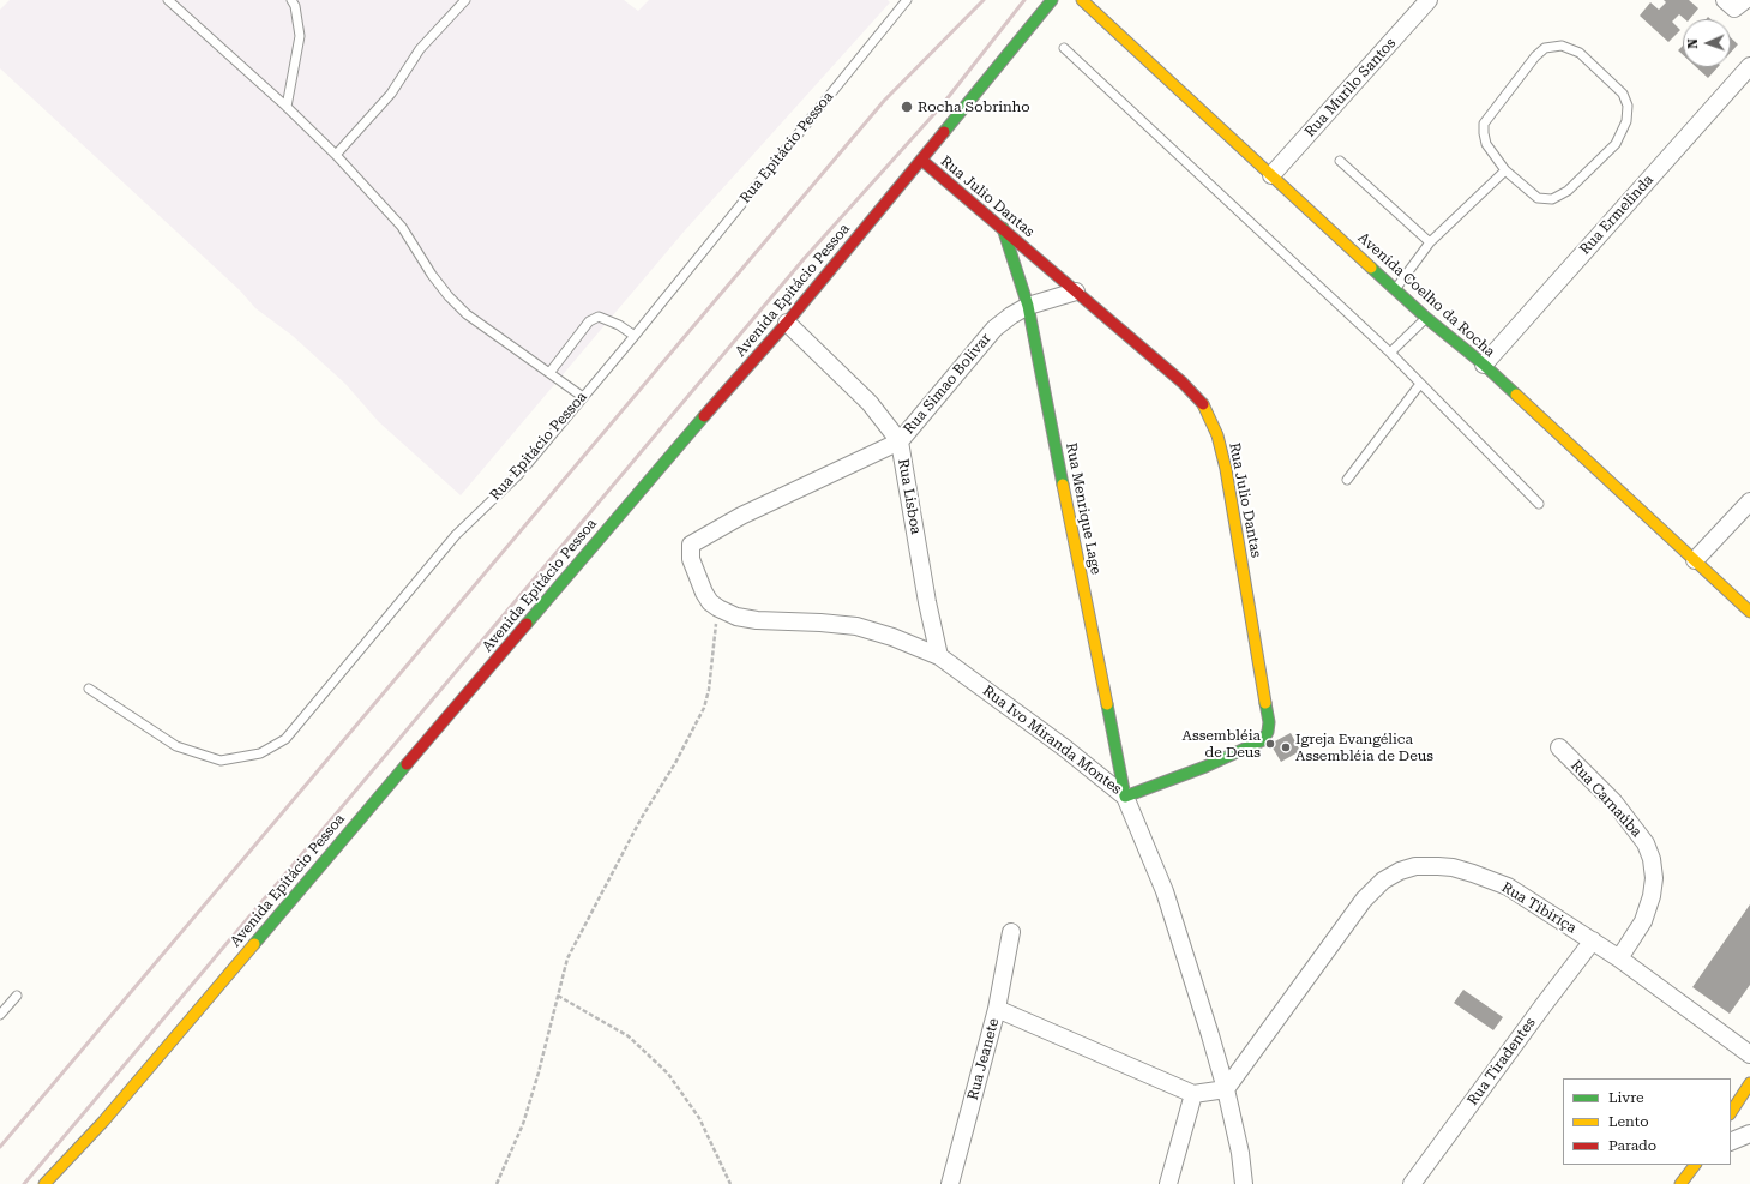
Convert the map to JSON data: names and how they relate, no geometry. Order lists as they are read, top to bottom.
{
  "streets": {
    "street": [
      "Rua Murilo Santos",
      "Rua Julio Dantas",
      "Rua Ermelinda",
      "Avenida Epitácio Pessoa",
      "Avenida Coelho da Rocha",
      "Rua Simao Bolivar",
      "Rua Lisboa",
      "Rua Menrique Lage",
      "Rua Ivo Miranda Montes",
      "Rua Carnaúba",
      "Rua Tibiriça",
      "Rua Jeanete",
      "Rua Tiradentes"
    ],
    "lane": ["Rua Epitácio Pessoa"]
  },
  "crossings": [
    ["Rua Murilo Santos", "Avenida Coelho da Rocha"],
    ["Rua Julio Dantas", "Avenida Epitácio Pessoa"],
    ["Rua Julio Dantas", "Rua Simao Bolivar"],
    ["Rua Julio Dantas", "Rua Menrique Lage"],
    ["Rua Julio Dantas", "Rua Ivo Miranda Montes"],
    ["Rua Ermelinda", "Avenida Coelho da Rocha"],
    ["Avenida Epitácio Pessoa", "Rua Lisboa"],
    ["Rua Simao Bolivar", "Rua Lisboa"],
    ["Rua Simao Bolivar", "Rua Menrique Lage"],
    ["Rua Simao Bolivar", "Rua Ivo Miranda Montes"],
    ["Rua Lisboa", "Rua Ivo Miranda Montes"],
    ["Rua Menrique Lage", "Rua Ivo Miranda Montes"],
    ["Rua Ivo Miranda Montes", "Rua Tibiriça"],
    ["Rua Carnaúba", "Rua Tibiriça"],
    ["Rua Tibiriça", "Rua Tiradentes"]
  ],
  "places": ["Rocha Sobrinho", "Assembléia de Deus", "Igreja Evangélica Assembléia de Deus"],
  "legend": ["Livre", "Lento", "Parado"],
  "north": "left"
}
